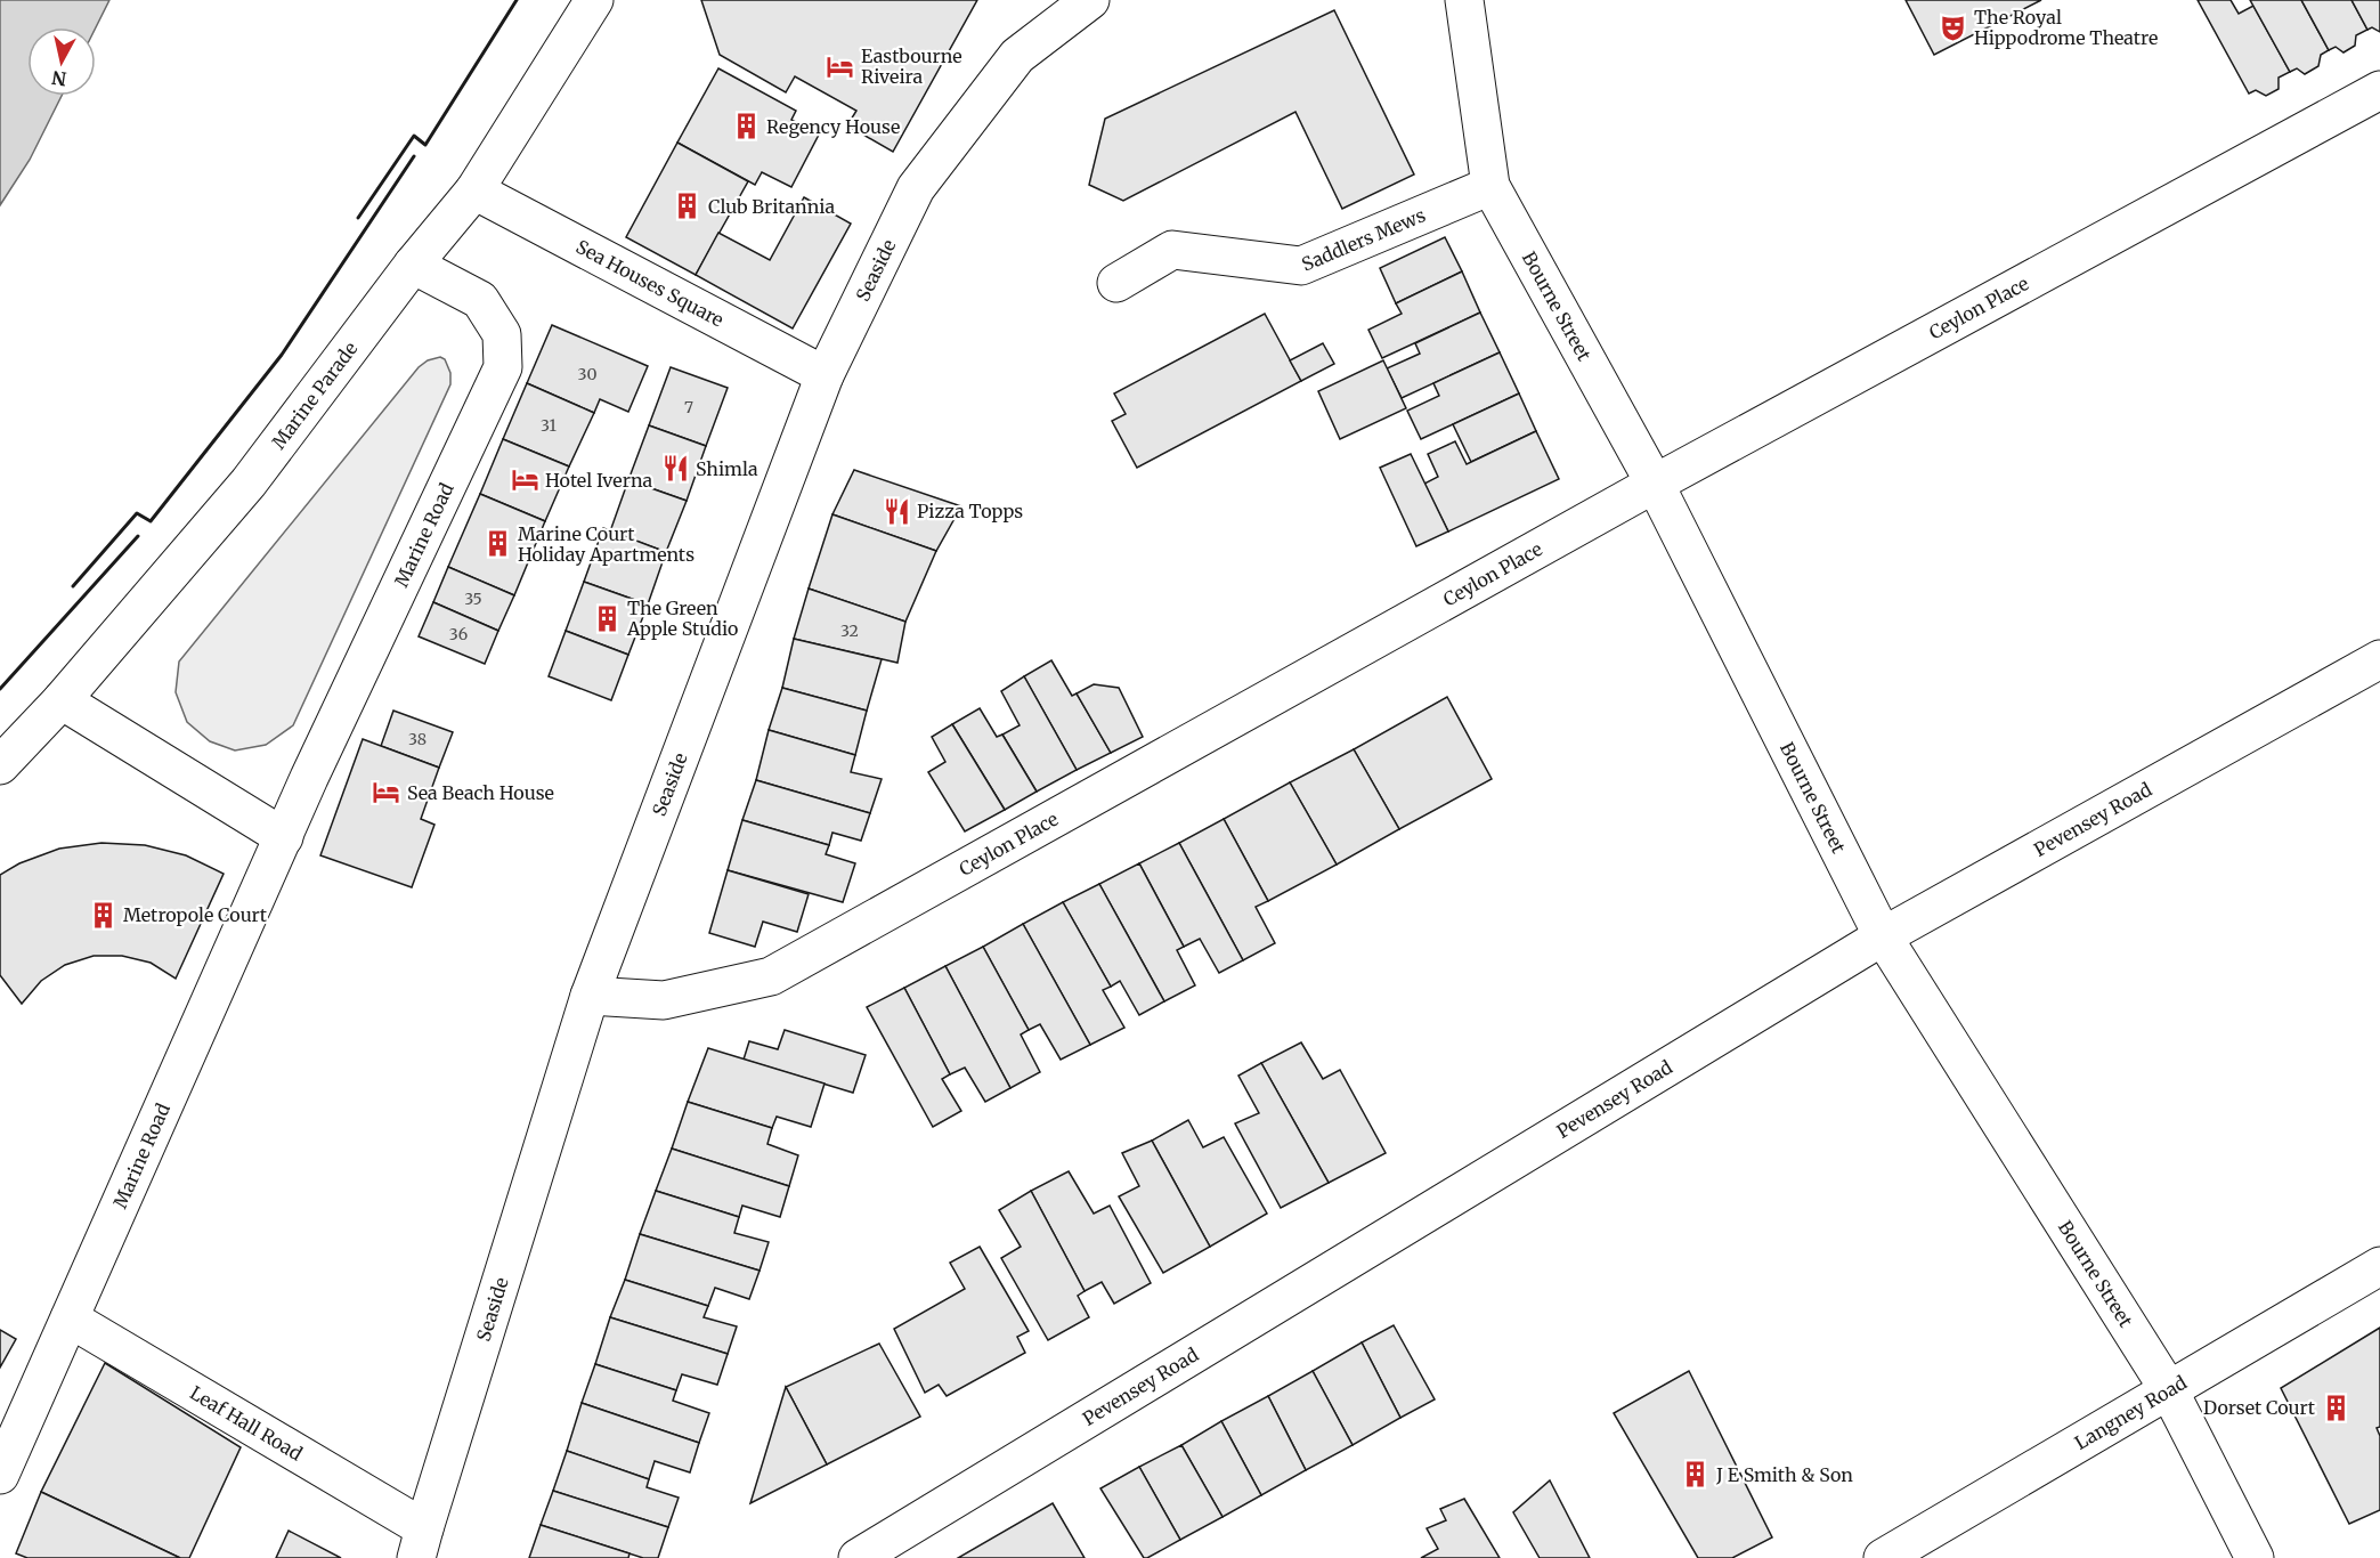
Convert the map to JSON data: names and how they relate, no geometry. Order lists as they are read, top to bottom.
{
  "streets": {
    "street": [
      "Saddlers Mews",
      "Seaside",
      "Sea Houses Square",
      "Bourne Street",
      "Ceylon Place",
      "Marine Parade",
      "Marine Road",
      "Pevensey Road",
      "Langney Road",
      "Leaf Hall Road"
    ]
  },
  "crossings": [
    ["Saddlers Mews", "Bourne Street"],
    ["Seaside", "Sea Houses Square"],
    ["Seaside", "Ceylon Place"],
    ["Seaside", "Leaf Hall Road"],
    ["Sea Houses Square", "Marine Parade"],
    ["Bourne Street", "Ceylon Place"],
    ["Bourne Street", "Pevensey Road"],
    ["Bourne Street", "Langney Road"],
    ["Marine Parade", "Marine Road"],
    ["Marine Road", "Leaf Hall Road"]
  ],
  "places": {
    "theatre": ["The Royal Hippodrome Theatre"],
    "hotel": ["Eastbourne Riveira", "Hotel Iverna", "Sea Beach House"],
    "building": [
      "Regency House",
      "Club Britannia",
      "Marine Court Holiday Apartments",
      "The Green Apple Studio",
      "Metropole Court",
      "Dorset Court",
      "J E Smith & Son"
    ],
    "restaurant": ["Shimla", "Pizza Topps"]
  },
  "house_numbers": [
    "30",
    "7",
    "31",
    "35",
    "32",
    "36",
    "38"
  ],
  "north": "bottom"
}
